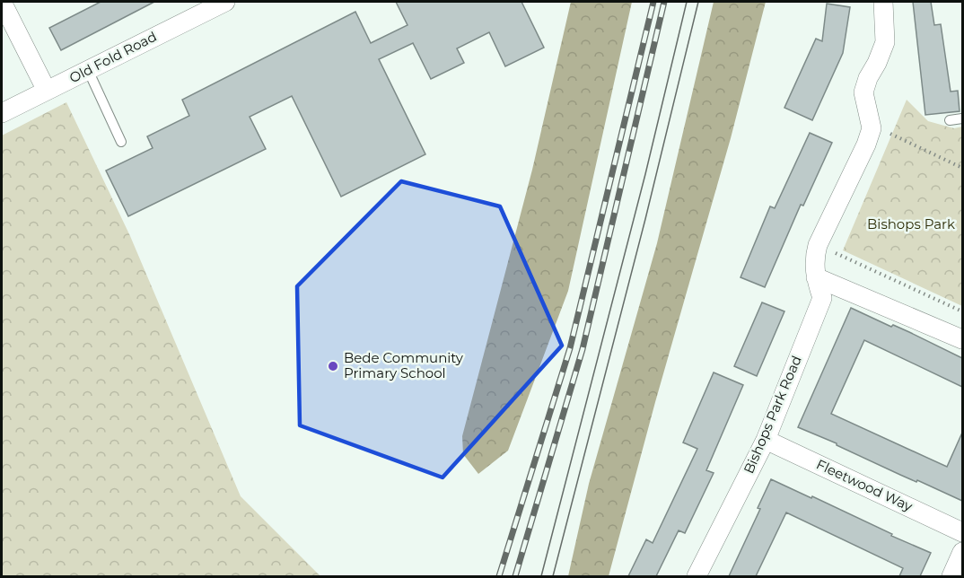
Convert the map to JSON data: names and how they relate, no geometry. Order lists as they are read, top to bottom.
{
  "streets": {
    "street": ["Old Fold Road", "Bishops Park Road", "Fleetwood Way"]
  },
  "crossings": [
    ["Bishops Park Road", "Fleetwood Way"]
  ],
  "parks": ["Bishops Park"],
  "places": ["Bede Community Primary School"]
}
